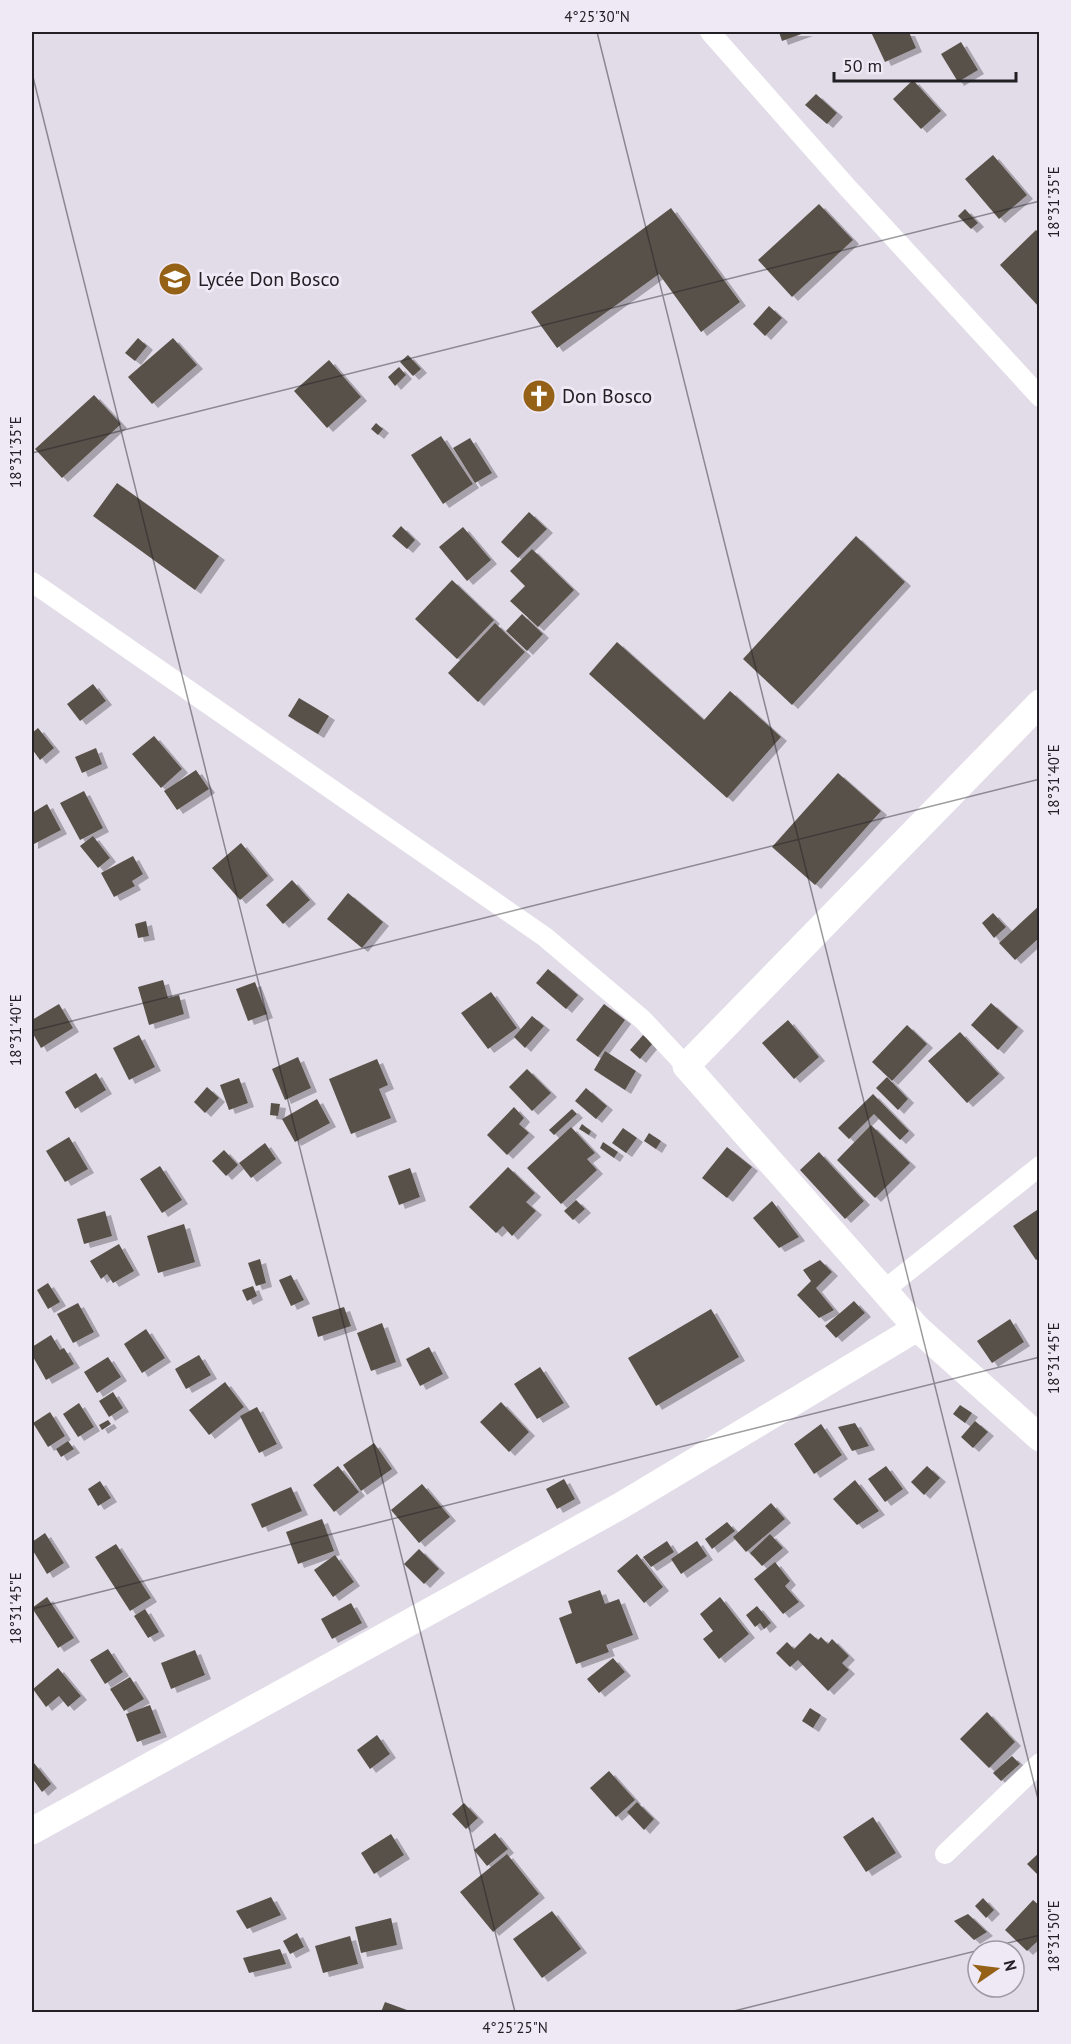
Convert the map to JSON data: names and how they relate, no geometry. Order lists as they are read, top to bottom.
{
  "places": {
    "school or university": ["Lycée Don Bosco"],
    "church": ["Don Bosco"]
  },
  "scale_bar": "50 m",
  "north": "right",
  "coordinates": [
    "4°25'30\"N",
    "18°31'35\"E",
    "18°31'40\"E",
    "18°31'45\"E",
    "18°31'50\"E",
    "4°25'25\"N"
  ]
}
